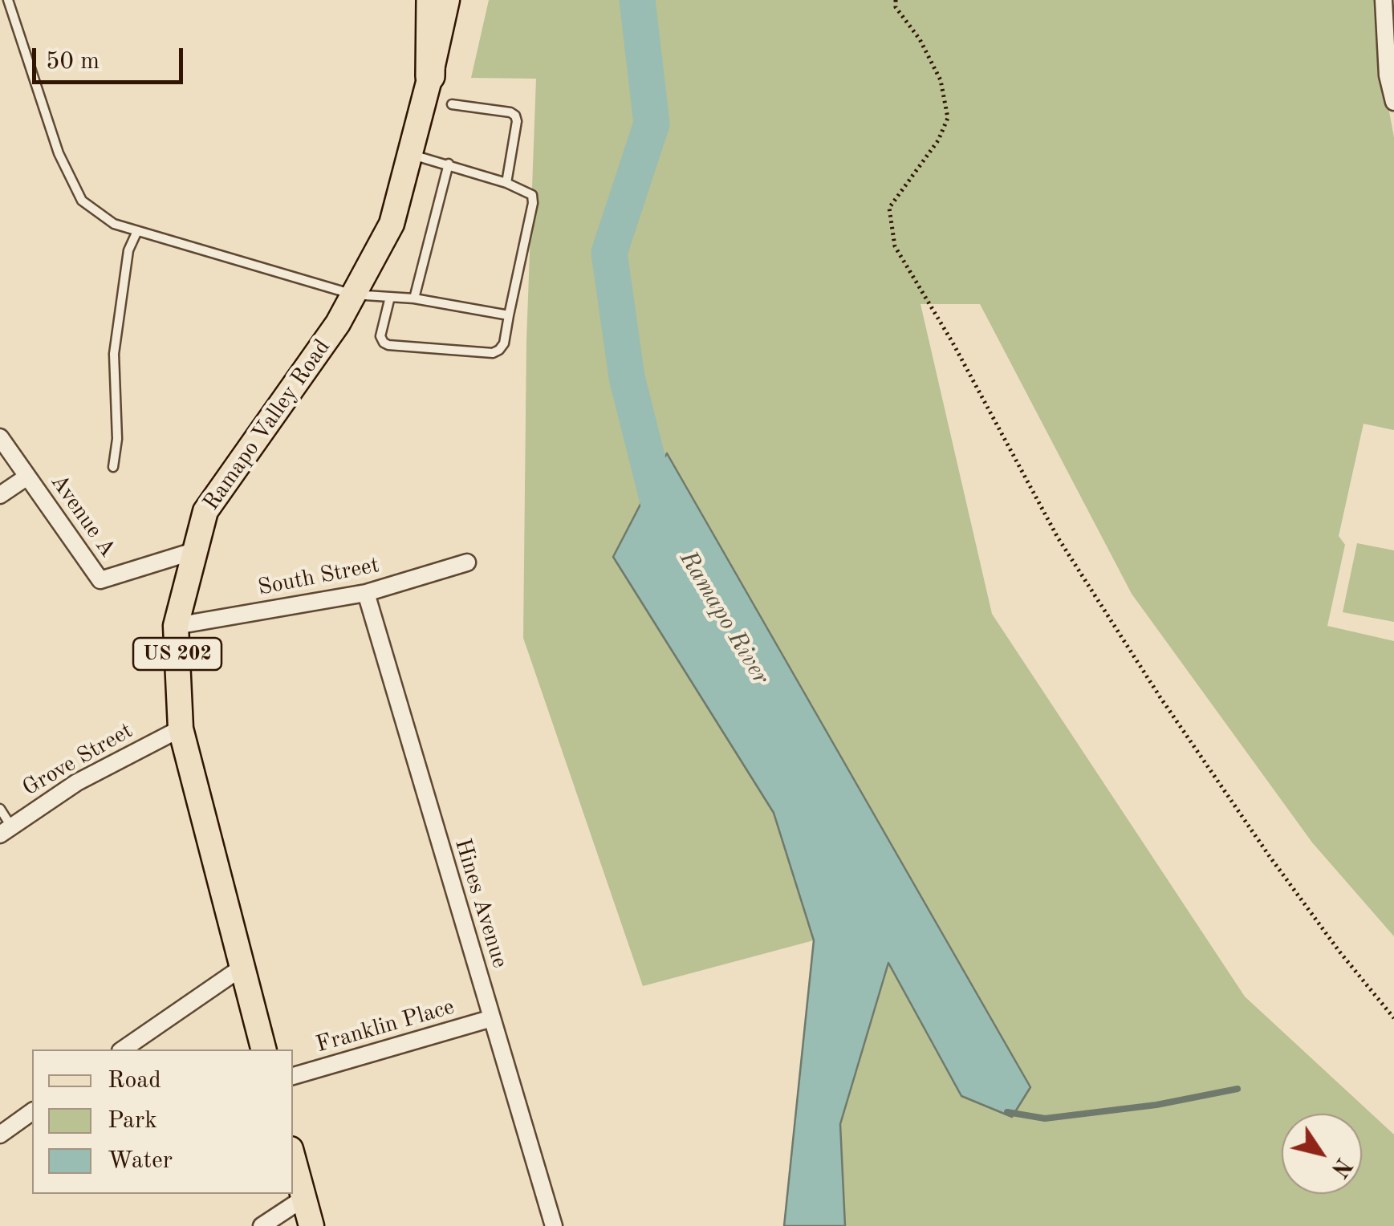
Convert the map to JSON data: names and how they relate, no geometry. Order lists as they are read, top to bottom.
{
  "streets": {
    "main road": ["Ramapo Valley Road", "US 202"],
    "street": [
      "Avenue A",
      "South Street",
      "Grove Street",
      "Hines Avenue",
      "Franklin Place"
    ]
  },
  "crossings": [
    ["Ramapo Valley Road", "Avenue A"],
    ["Ramapo Valley Road", "South Street"],
    ["Ramapo Valley Road", "Grove Street"],
    ["South Street", "Hines Avenue"],
    ["Hines Avenue", "Franklin Place"]
  ],
  "water": ["Ramapo River"],
  "legend": ["Road", "Park", "Water"],
  "scale_bar": "50 m",
  "north": "bottom right"
}
